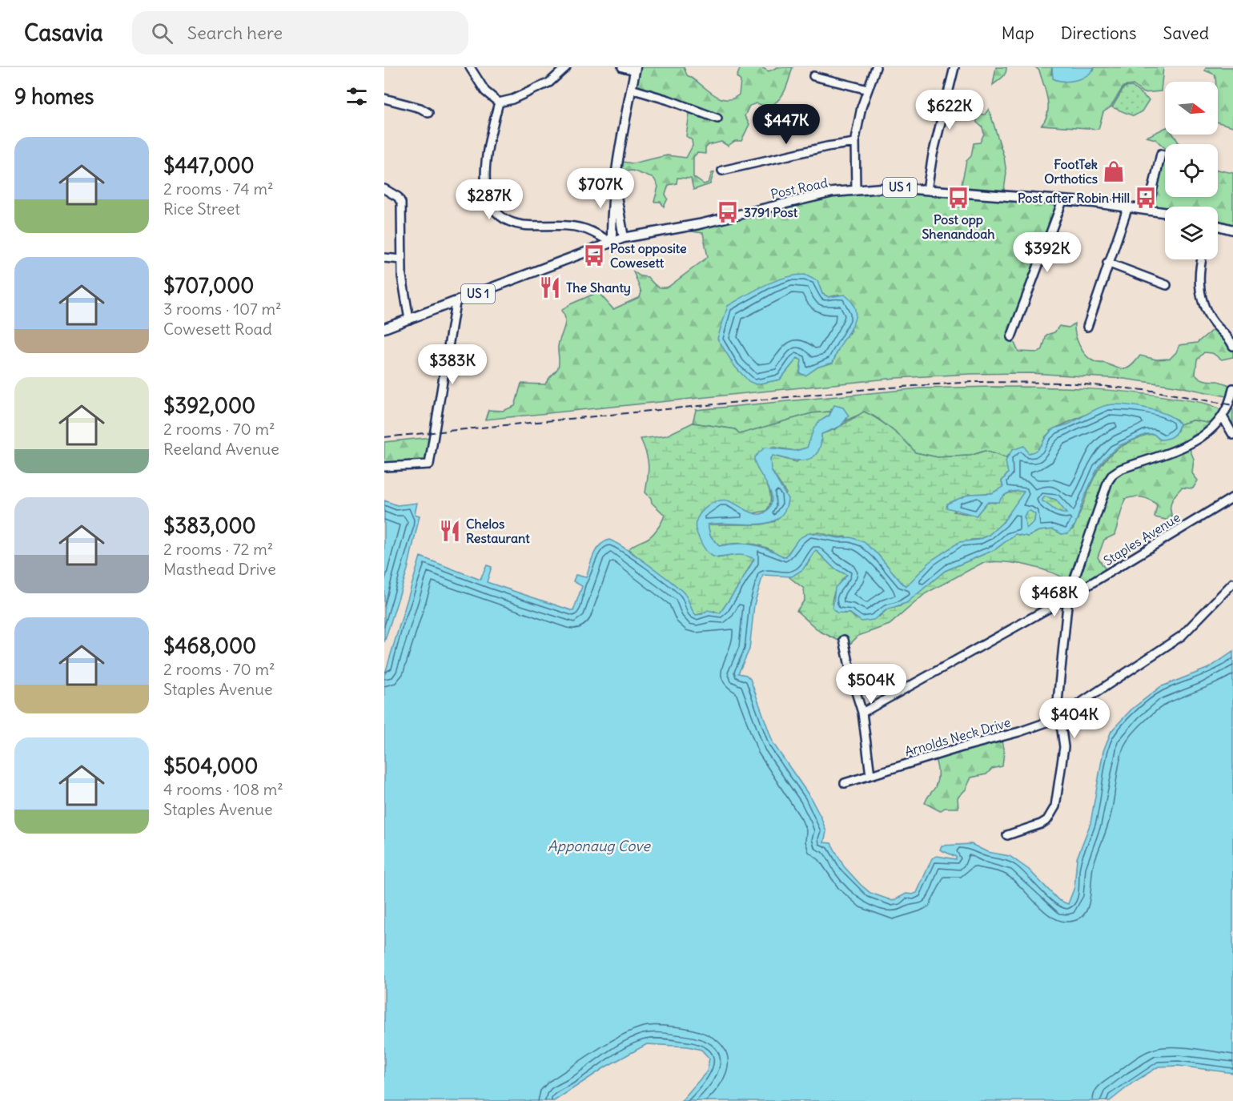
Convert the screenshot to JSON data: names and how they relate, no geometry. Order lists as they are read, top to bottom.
{
  "streets": {
    "main road": ["US 1", "Post Road"],
    "street": ["Staples Avenue", "Arnolds Neck Drive"]
  },
  "water": ["Apponaug Cove"],
  "places": {
    "shop": ["FootTek Orthotics"],
    "bus stop": [
      "Post opp Shenandoah",
      "Post after Robin Hill",
      "3791 Post",
      "Post opposite Cowesett"
    ],
    "restaurant": ["The Shanty", "Chelos Restaurant"]
  },
  "north": "right",
  "page": {
    "header": "Casavia",
    "search": "Search here",
    "nav": ["Map", "Directions", "Saved"],
    "heading": "9 homes",
    "price": [
      "$622K",
      "$447K",
      "$707K",
      "$287K",
      "$392K",
      "$383K",
      "$468K",
      "$504K",
      "$404K"
    ],
    "list": [
      {
        "name": "$447,000",
        "note": "2 rooms · 74 m² · Rice Street"
      },
      {
        "name": "$707,000",
        "note": "3 rooms · 107 m² · Cowesett Road"
      },
      {
        "name": "$392,000",
        "note": "2 rooms · 70 m² · Reeland Avenue"
      },
      {
        "name": "$383,000",
        "note": "2 rooms · 72 m² · Masthead Drive"
      },
      {
        "name": "$468,000",
        "note": "2 rooms · 70 m² · Staples Avenue"
      },
      {
        "name": "$504,000",
        "note": "4 rooms · 108 m² · Staples Avenue"
      }
    ]
  }
}
